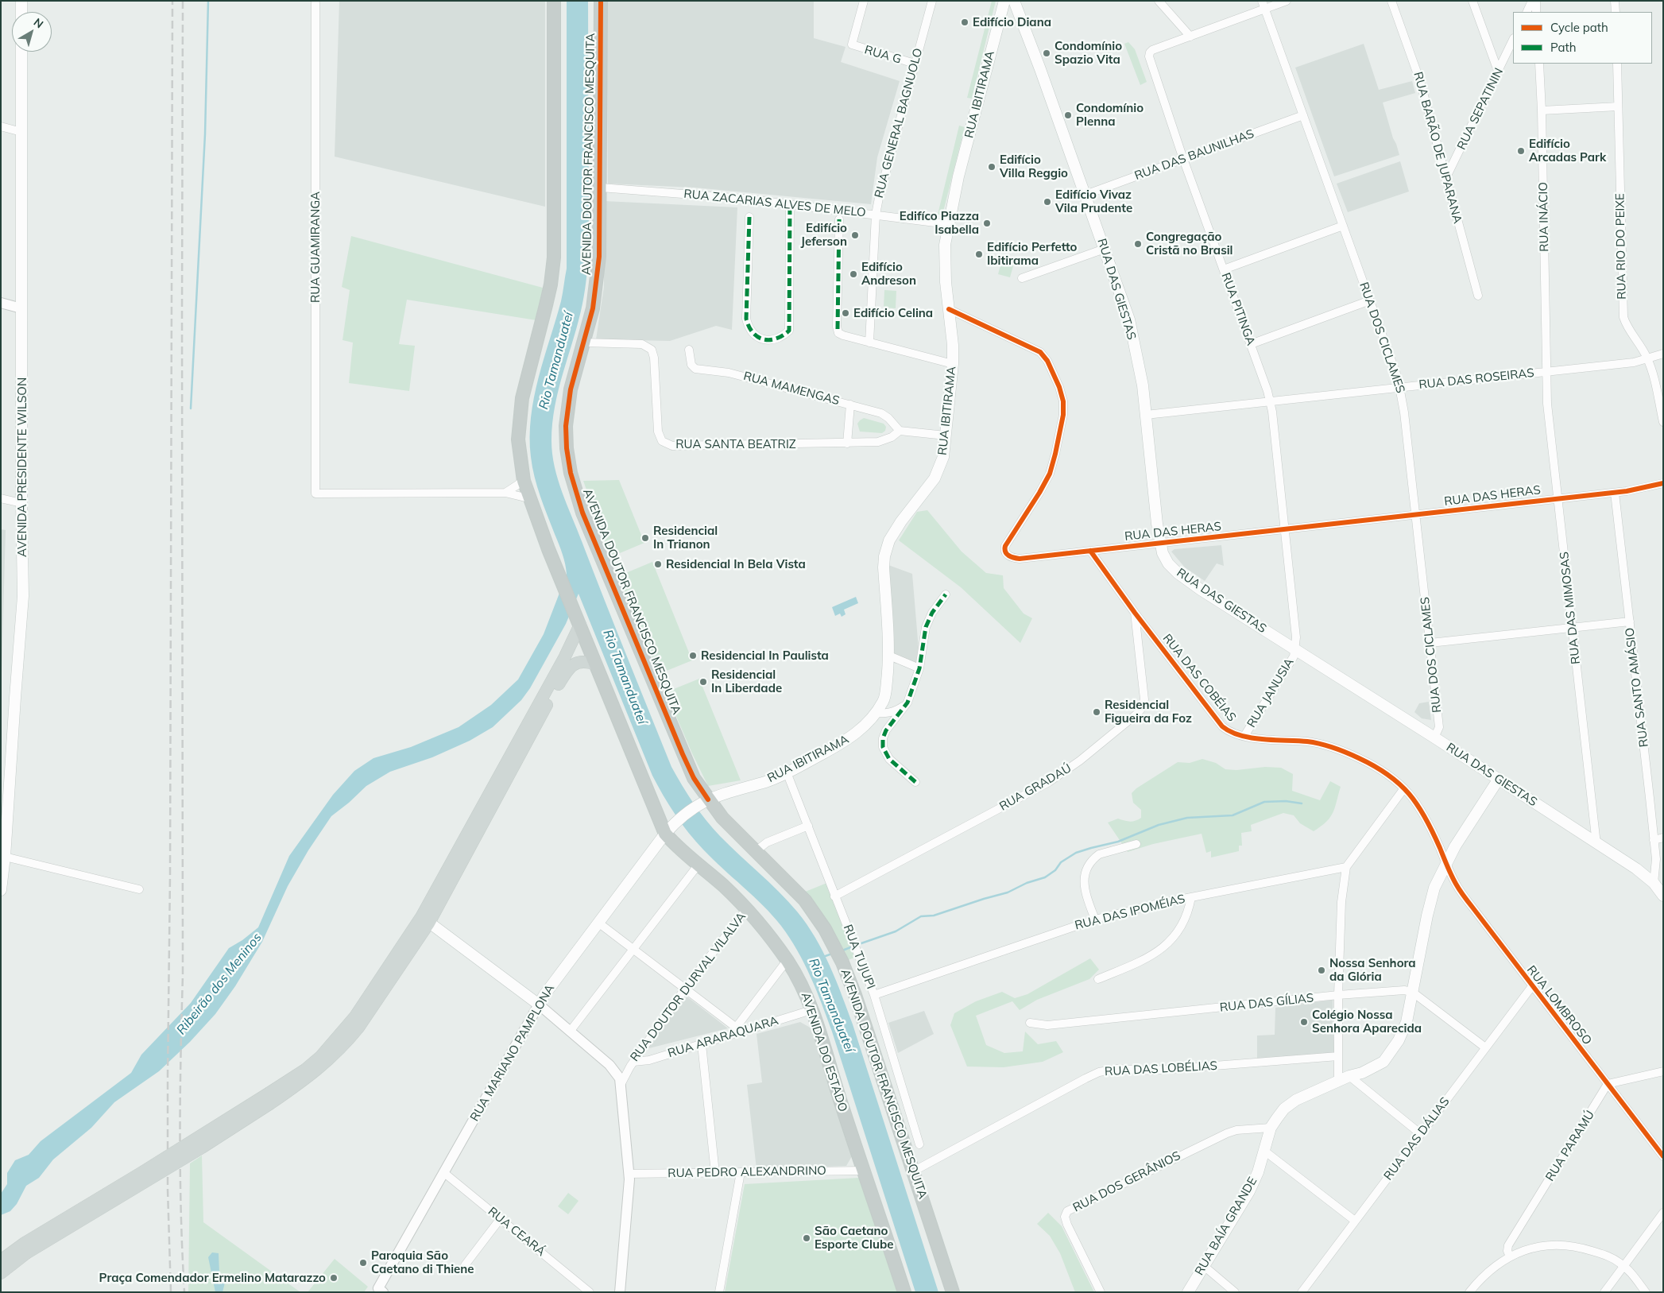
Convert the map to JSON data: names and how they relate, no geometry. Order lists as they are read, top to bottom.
{
  "streets": {
    "highway": ["AVENIDA DOUTOR FRANCISCO MESQUITA", "AVENIDA DO ESTADO"],
    "main road": [
      "RUA IBITIRAMA",
      "RUA DAS GIESTAS",
      "AVENIDA PRESIDENTE WILSON",
      "RUA MARIANO PAMPLONA",
      "RUA BAÍA GRANDE"
    ],
    "street": [
      "RUA G",
      "RUA SEPATININ",
      "RUA GENERAL BAGNUOLO",
      "RUA BARÃO DE JUPARANA",
      "RUA DAS BAUNILHAS",
      "RUA ZACARIAS ALVES DE MELO",
      "RUA INÁCIO",
      "RUA RIO DO PEIXE",
      "RUA GUAMIRANGA",
      "RUA PITINGA",
      "RUA DOS CICLAMES",
      "RUA DAS ROSEIRAS",
      "RUA MAMENGAS",
      "RUA SANTA BEATRIZ",
      "RUA DAS HERAS",
      "RUA DAS MIMOSAS",
      "RUA DAS COBÉIAS",
      "RUA SANTO AMÁSIO",
      "RUA JANUSIA",
      "RUA GRADAÚ",
      "RUA DAS IPOMÉIAS",
      "RUA TUJUPI",
      "RUA DOUTOR DURVAL VILALVA",
      "RUA DAS GÍLIAS",
      "RUA LOMBROSO",
      "RUA ARARAQUARA",
      "RUA DAS LOBÉLIAS",
      "RUA DAS DÁLIAS",
      "RUA PARAMÚ",
      "RUA PEDRO ALEXANDRINO",
      "RUA DOS GERÂNIOS",
      "RUA CEARÁ"
    ]
  },
  "crossings": [
    ["RUA G", "RUA GENERAL BAGNUOLO"],
    ["RUA IBITIRAMA", "AVENIDA DOUTOR FRANCISCO MESQUITA"],
    ["RUA IBITIRAMA", "RUA ZACARIAS ALVES DE MELO"],
    ["RUA IBITIRAMA", "RUA DAS HERAS"],
    ["RUA IBITIRAMA", "RUA TUJUPI"],
    ["RUA IBITIRAMA", "RUA MARIANO PAMPLONA"],
    ["RUA SEPATININ", "RUA BARÃO DE JUPARANA"],
    ["RUA GENERAL BAGNUOLO", "RUA ZACARIAS ALVES DE MELO"],
    ["AVENIDA DOUTOR FRANCISCO MESQUITA", "RUA ZACARIAS ALVES DE MELO"],
    ["AVENIDA DOUTOR FRANCISCO MESQUITA", "RUA SANTA BEATRIZ"],
    ["AVENIDA DOUTOR FRANCISCO MESQUITA", "RUA MARIANO PAMPLONA"],
    ["AVENIDA DOUTOR FRANCISCO MESQUITA", "RUA DAS LOBÉLIAS"],
    ["RUA DAS BAUNILHAS", "RUA DAS GIESTAS"],
    ["RUA DAS BAUNILHAS", "RUA PITINGA"],
    ["RUA DAS BAUNILHAS", "RUA DOS CICLAMES"],
    ["RUA INÁCIO", "RUA DAS ROSEIRAS"],
    ["RUA INÁCIO", "RUA DAS MIMOSAS"],
    ["RUA RIO DO PEIXE", "RUA DAS ROSEIRAS"],
    ["RUA DAS GIESTAS", "RUA PITINGA"],
    ["RUA DAS GIESTAS", "RUA DOS CICLAMES"],
    ["RUA DAS GIESTAS", "RUA DAS ROSEIRAS"],
    ["RUA DAS GIESTAS", "RUA DAS HERAS"],
    ["RUA DAS GIESTAS", "RUA DAS MIMOSAS"],
    ["RUA DAS GIESTAS", "RUA SANTO AMÁSIO"],
    ["RUA DAS GIESTAS", "RUA JANUSIA"],
    ["RUA DAS GIESTAS", "RUA BAÍA GRANDE"],
    ["RUA PITINGA", "RUA DOS CICLAMES"],
    ["RUA PITINGA", "RUA DAS ROSEIRAS"],
    ["RUA PITINGA", "RUA DAS HERAS"],
    ["RUA PITINGA", "RUA JANUSIA"],
    ["RUA DOS CICLAMES", "RUA DAS ROSEIRAS"],
    ["RUA DOS CICLAMES", "RUA DAS HERAS"],
    ["RUA DAS ROSEIRAS", "RUA DAS MIMOSAS"],
    ["RUA MAMENGAS", "RUA SANTA BEATRIZ"],
    ["RUA DAS HERAS", "RUA DAS MIMOSAS"],
    ["RUA DAS HERAS", "RUA DAS COBÉIAS"],
    ["RUA DAS HERAS", "RUA SANTO AMÁSIO"],
    ["RUA DAS COBÉIAS", "RUA JANUSIA"],
    ["RUA DAS COBÉIAS", "RUA GRADAÚ"],
    ["RUA DAS COBÉIAS", "RUA LOMBROSO"],
    ["RUA DAS COBÉIAS", "RUA BAÍA GRANDE"],
    ["RUA GRADAÚ", "RUA TUJUPI"],
    ["RUA DAS IPOMÉIAS", "RUA TUJUPI"],
    ["RUA DOUTOR DURVAL VILALVA", "RUA ARARAQUARA"],
    ["RUA DOUTOR DURVAL VILALVA", "AVENIDA DO ESTADO"],
    ["RUA DAS GÍLIAS", "RUA BAÍA GRANDE"],
    ["RUA LOMBROSO", "RUA DAS DÁLIAS"],
    ["RUA LOMBROSO", "RUA PARAMÚ"],
    ["RUA LOMBROSO", "RUA BAÍA GRANDE"],
    ["RUA ARARAQUARA", "AVENIDA DO ESTADO"],
    ["AVENIDA DO ESTADO", "RUA MARIANO PAMPLONA"],
    ["AVENIDA DO ESTADO", "RUA PEDRO ALEXANDRINO"],
    ["RUA MARIANO PAMPLONA", "RUA CEARÁ"],
    ["RUA DOS GERÂNIOS", "RUA BAÍA GRANDE"]
  ],
  "water": ["Rio Tamanduateí", "Ribeirão dos Meninos"],
  "places": [
    "Edifício Diana",
    "Condomínio Spazio Vita",
    "Condomínio Plenna",
    "Edifício Arcadas Park",
    "Edifício Villa Reggio",
    "Edifício Vivaz Vila Prudente",
    "Edifíco Piazza Isabella",
    "Edifício Jeferson",
    "Congregação Cristã no Brasil",
    "Edifício Perfetto Ibitirama",
    "Edifício Andreson",
    "Edifício Celina",
    "Residencial In Trianon",
    "Residencial In Bela Vista",
    "Residencial In Paulista",
    "Residencial In Liberdade",
    "Residencial Figueira da Foz",
    "Nossa Senhora da Glória",
    "Colégio Nossa Senhora Aparecida",
    "São Caetano Esporte Clube",
    "Paroquia São Caetano di Thiene",
    "Praça Comendador Ermelino Matarazzo"
  ],
  "legend": ["Cycle path", "Path"],
  "north": "top right"
}
